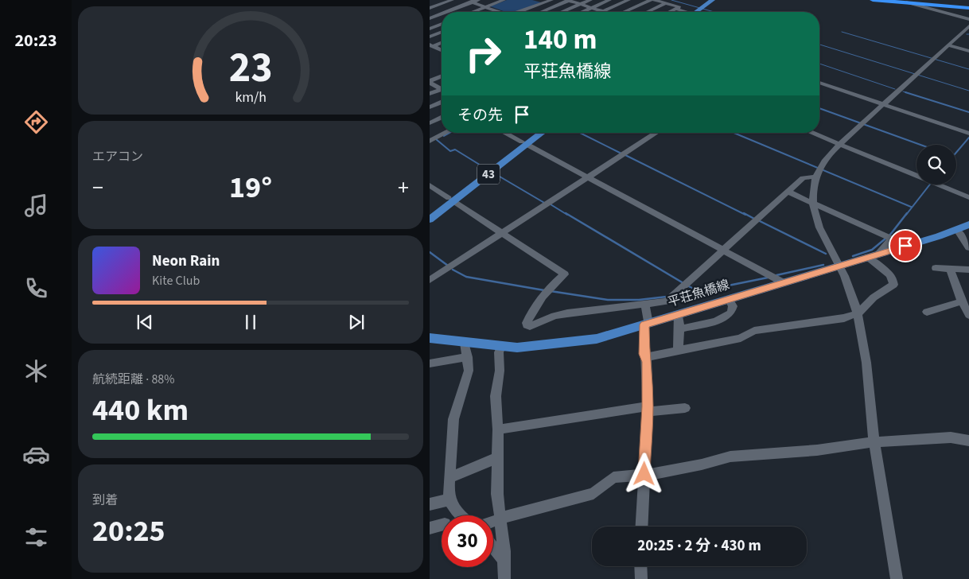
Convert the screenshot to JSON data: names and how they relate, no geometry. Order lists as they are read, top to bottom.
{
  "streets": {
    "main road": ["43", "平荘魚橋線"]
  },
  "page": {
    "tabs": "20:23",
    "turn": ["140 m", "平荘魚橋線"],
    "then": "その先",
    "tile": [
      "エアコン",
      ["航続距離 · 88%", "440 km"],
      ["到着", "20:25"]
    ],
    "heat": ["−", "19°", "+"],
    "song": ["Neon Rain", "Kite Club"],
    "limit": "30",
    "trip": "20:25 · 2 分 · 430 m",
    "gauge": ["23", "km/h"]
  }
}
